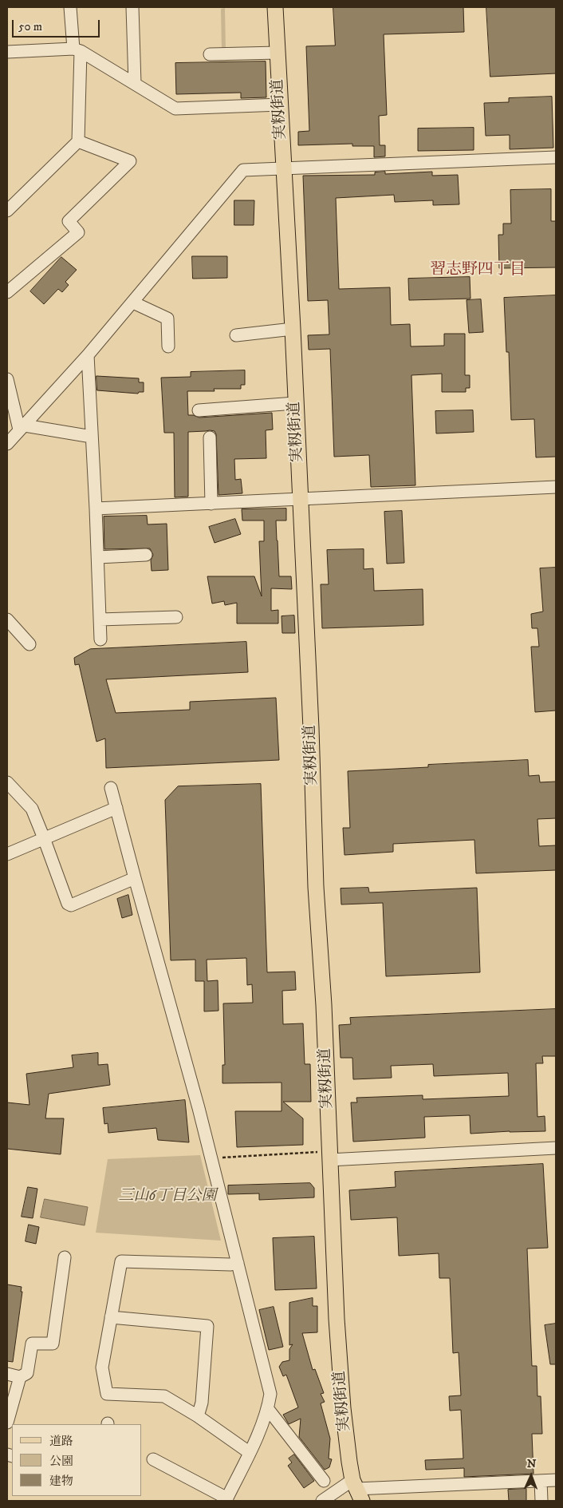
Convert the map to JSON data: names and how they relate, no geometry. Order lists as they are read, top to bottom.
{
  "streets": {
    "main road": ["実籾街道"]
  },
  "districts": ["習志野四丁目"],
  "parks": ["三山6丁目公園"],
  "legend": ["道路", "公園", "建物"],
  "scale_bar": "50 m",
  "north": "top"
}
